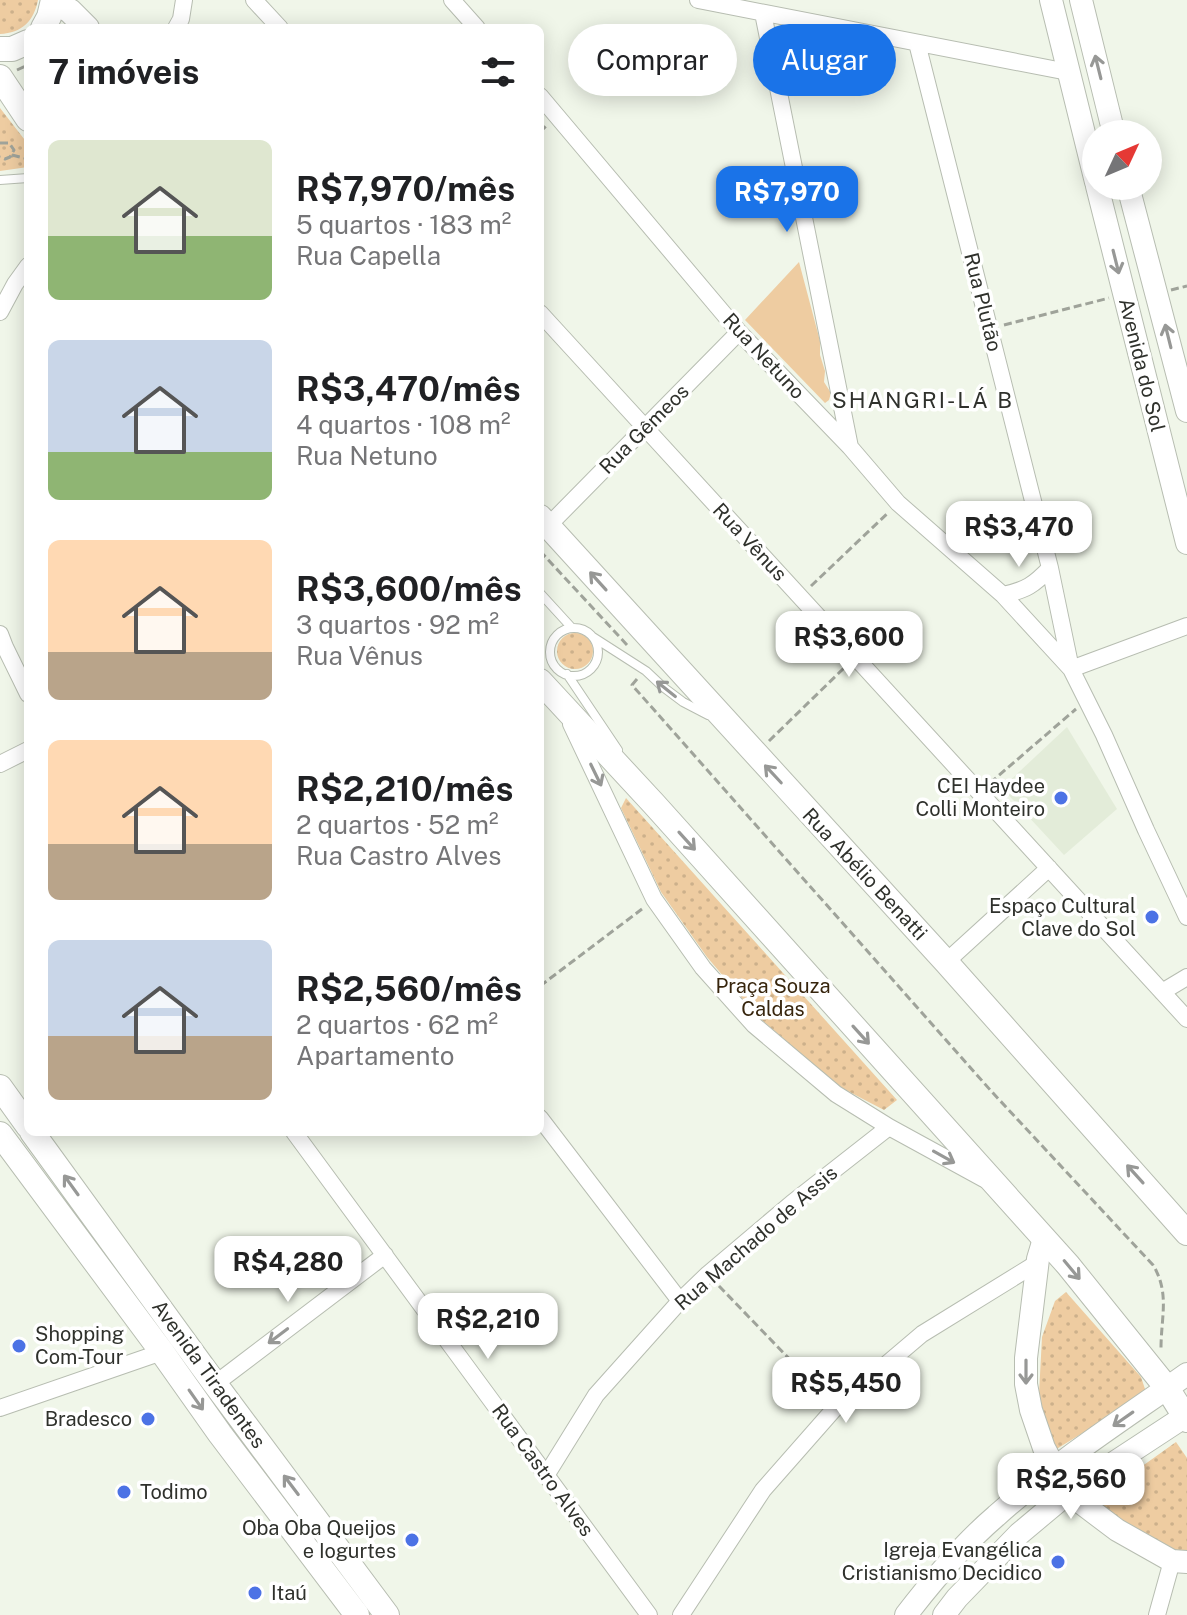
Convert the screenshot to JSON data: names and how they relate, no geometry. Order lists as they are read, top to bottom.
{
  "streets": {
    "main road": ["Rua Abélio Benatti", "Avenida Tiradentes"],
    "street": [
      "Rua Plutão",
      "Rua Netuno",
      "Avenida do Sol",
      "Rua Gêmeos",
      "Rua Vênus",
      "Rua Machado de Assis",
      "Rua Castro Alves"
    ]
  },
  "crossings": [
    ["Rua Plutão", "Rua Netuno"],
    ["Rua Netuno", "Rua Gêmeos"],
    ["Rua Gêmeos", "Rua Vênus"],
    ["Rua Gêmeos", "Rua Abélio Benatti"],
    ["Rua Machado de Assis", "Rua Castro Alves"]
  ],
  "districts": ["SHANGRI-LÁ B"],
  "parks": ["Praça Souza Caldas"],
  "places": [
    "CEI Haydee Colli Monteiro",
    "Espaço Cultural Clave do Sol",
    "Shopping Com-Tour",
    "Bradesco",
    "Todimo",
    "Oba Oba Queijos e Iogurtes",
    "Igreja Evangélica Cristianismo Decidico",
    "Itaú"
  ],
  "north": "top right",
  "page": {
    "chip": ["Comprar", "Alugar"],
    "heading": "7 imóveis",
    "list": [
      {
        "name": "R$7,970/mês",
        "note": "5 quartos · 183 m² · Rua Capella"
      },
      {
        "name": "R$3,470/mês",
        "note": "4 quartos · 108 m² · Rua Netuno"
      },
      {
        "name": "R$3,600/mês",
        "note": "3 quartos · 92 m² · Rua Vênus"
      },
      {
        "name": "R$2,210/mês",
        "note": "2 quartos · 52 m² · Rua Castro Alves"
      },
      {
        "name": "R$2,560/mês",
        "note": "2 quartos · 62 m² · Apartamento"
      }
    ],
    "price": [
      "R$7,970",
      "R$3,470",
      "R$3,600",
      "R$4,280",
      "R$2,210",
      "R$5,450",
      "R$2,560"
    ]
  }
}
